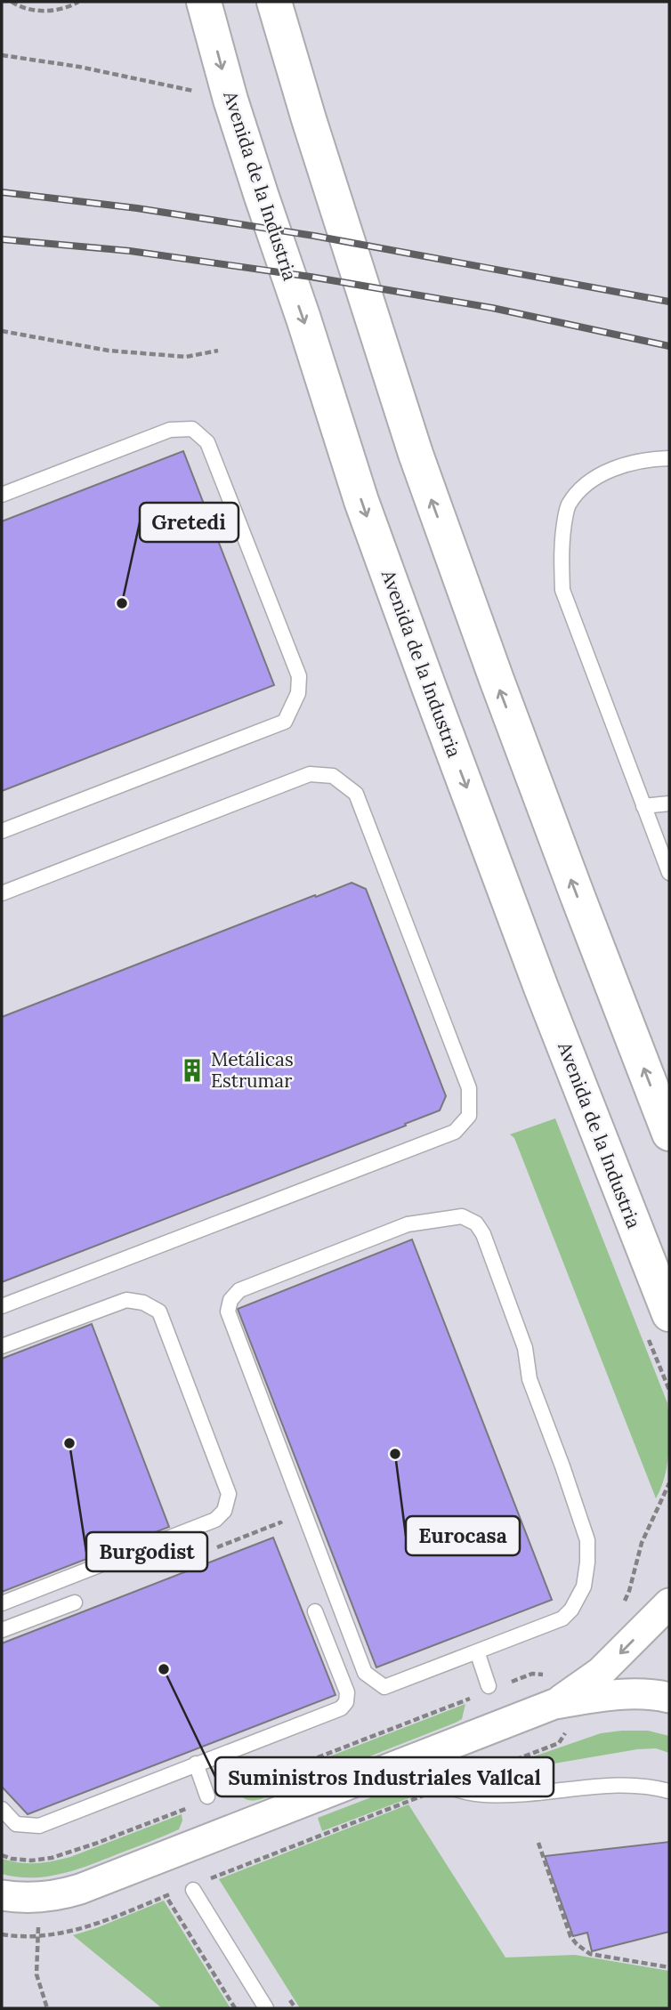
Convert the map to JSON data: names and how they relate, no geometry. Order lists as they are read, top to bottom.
{
  "streets": {
    "main road": ["Avenida de la Industria"]
  },
  "places": {
    "other": [
      "Gretedi",
      "Burgodist",
      "Eurocasa",
      "Suministros Industriales Vallcal"
    ],
    "building": ["Metálicas Estrumar"]
  }
}
